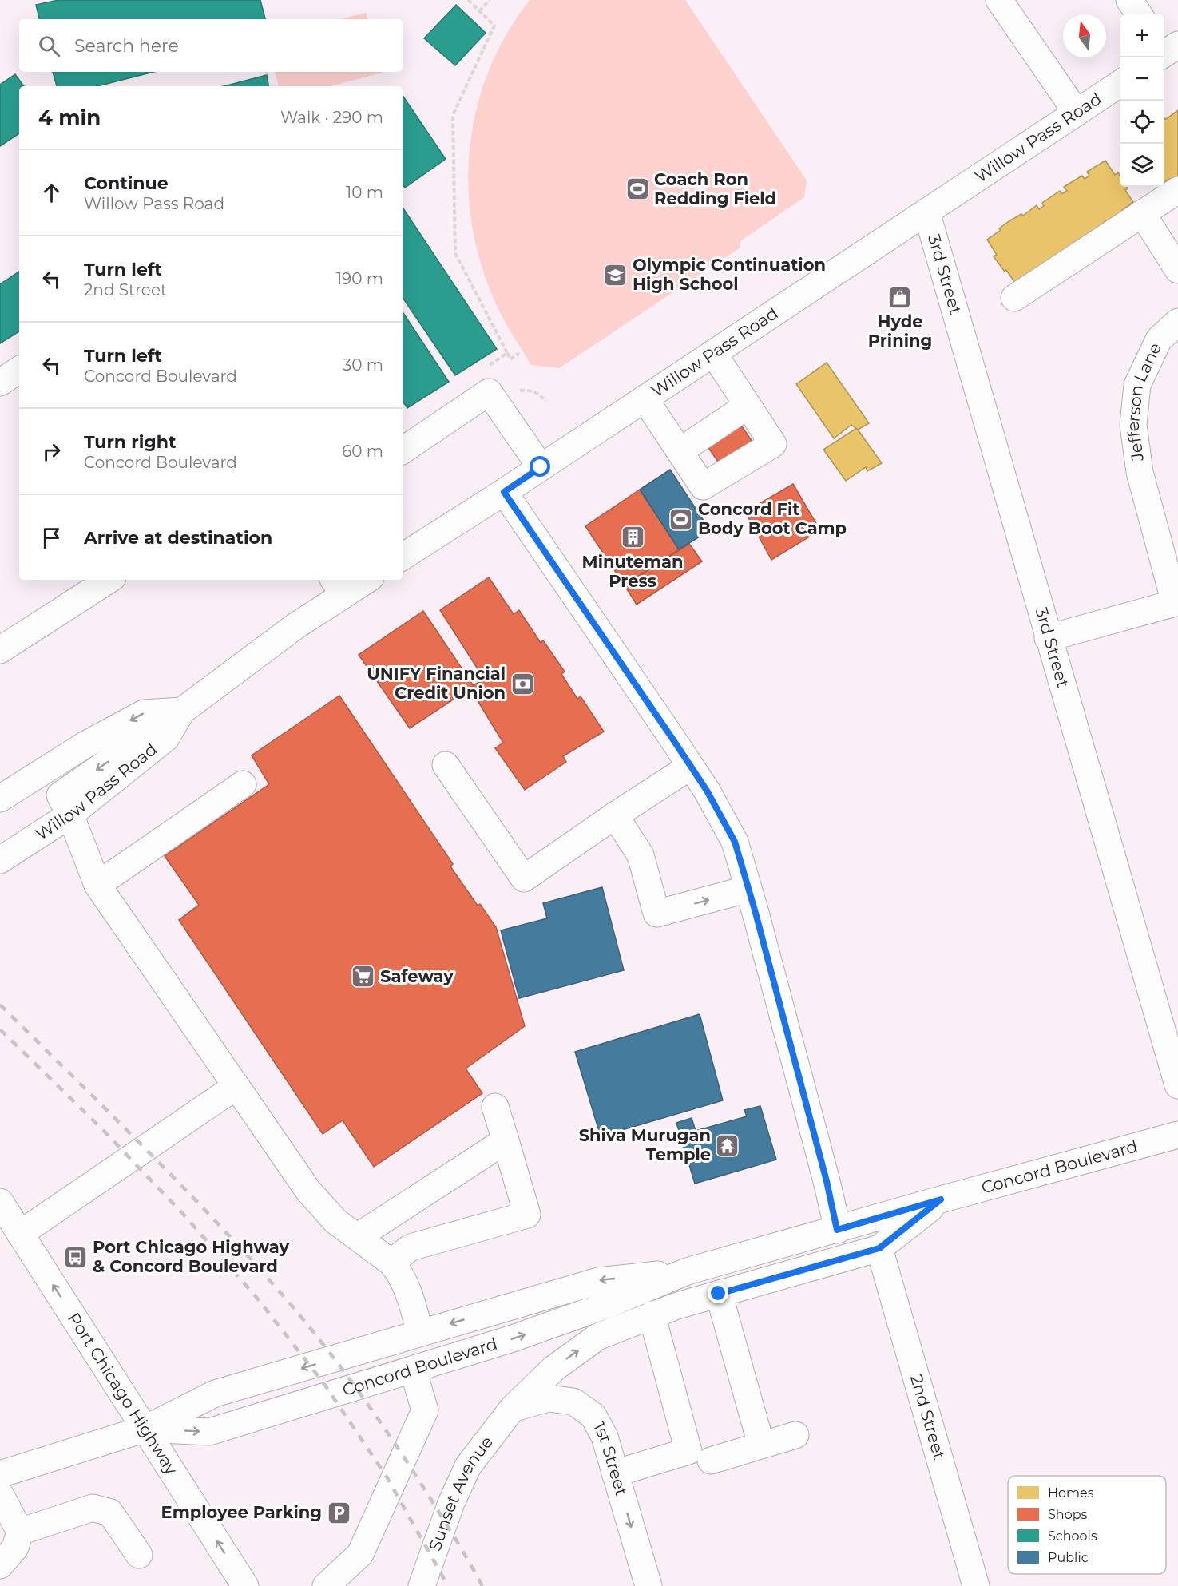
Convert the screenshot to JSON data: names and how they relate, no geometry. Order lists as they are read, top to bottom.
{
  "streets": {
    "street": [
      "Willow Pass Road",
      "3rd Street",
      "Jefferson Lane",
      "Concord Boulevard",
      "Port Chicago Highway",
      "2nd Street",
      "1st Street",
      "Sunset Avenue"
    ]
  },
  "crossings": [
    ["Willow Pass Road", "3rd Street"],
    ["Concord Boulevard", "Port Chicago Highway"],
    ["Concord Boulevard", "2nd Street"],
    ["Concord Boulevard", "1st Street"],
    ["Concord Boulevard", "Sunset Avenue"],
    ["1st Street", "Sunset Avenue"]
  ],
  "one_way": ["Port Chicago Highway", "1st Street"],
  "places": {
    "sports": ["Coach Ron Redding Field", "Concord Fit Body Boot Camp"],
    "school or university": ["Olympic Continuation High School"],
    "shop": ["Hyde Prining"],
    "building": ["Minuteman Press"],
    "bank": ["UNIFY Financial Credit Union"],
    "supermarket": ["Safeway"],
    "temple": ["Shiva Murugan Temple"],
    "bus stop": ["Port Chicago Highway & Concord Boulevard"],
    "parking": ["Employee Parking"]
  },
  "legend": [
    "Homes",
    "Shops",
    "Schools",
    "Public"
  ],
  "north": "top",
  "page": {
    "map_buttons": ["+", "−"],
    "search": "Search here",
    "heading": ["4 min", "Walk · 290 m"],
    "list": [
      ["Continue", "Willow Pass Road", "10 m"],
      ["Turn left", "2nd Street", "190 m"],
      ["Turn left", "Concord Boulevard", "30 m"],
      ["Turn right", "Concord Boulevard", "60 m"],
      "Arrive at destination"
    ]
  }
}
